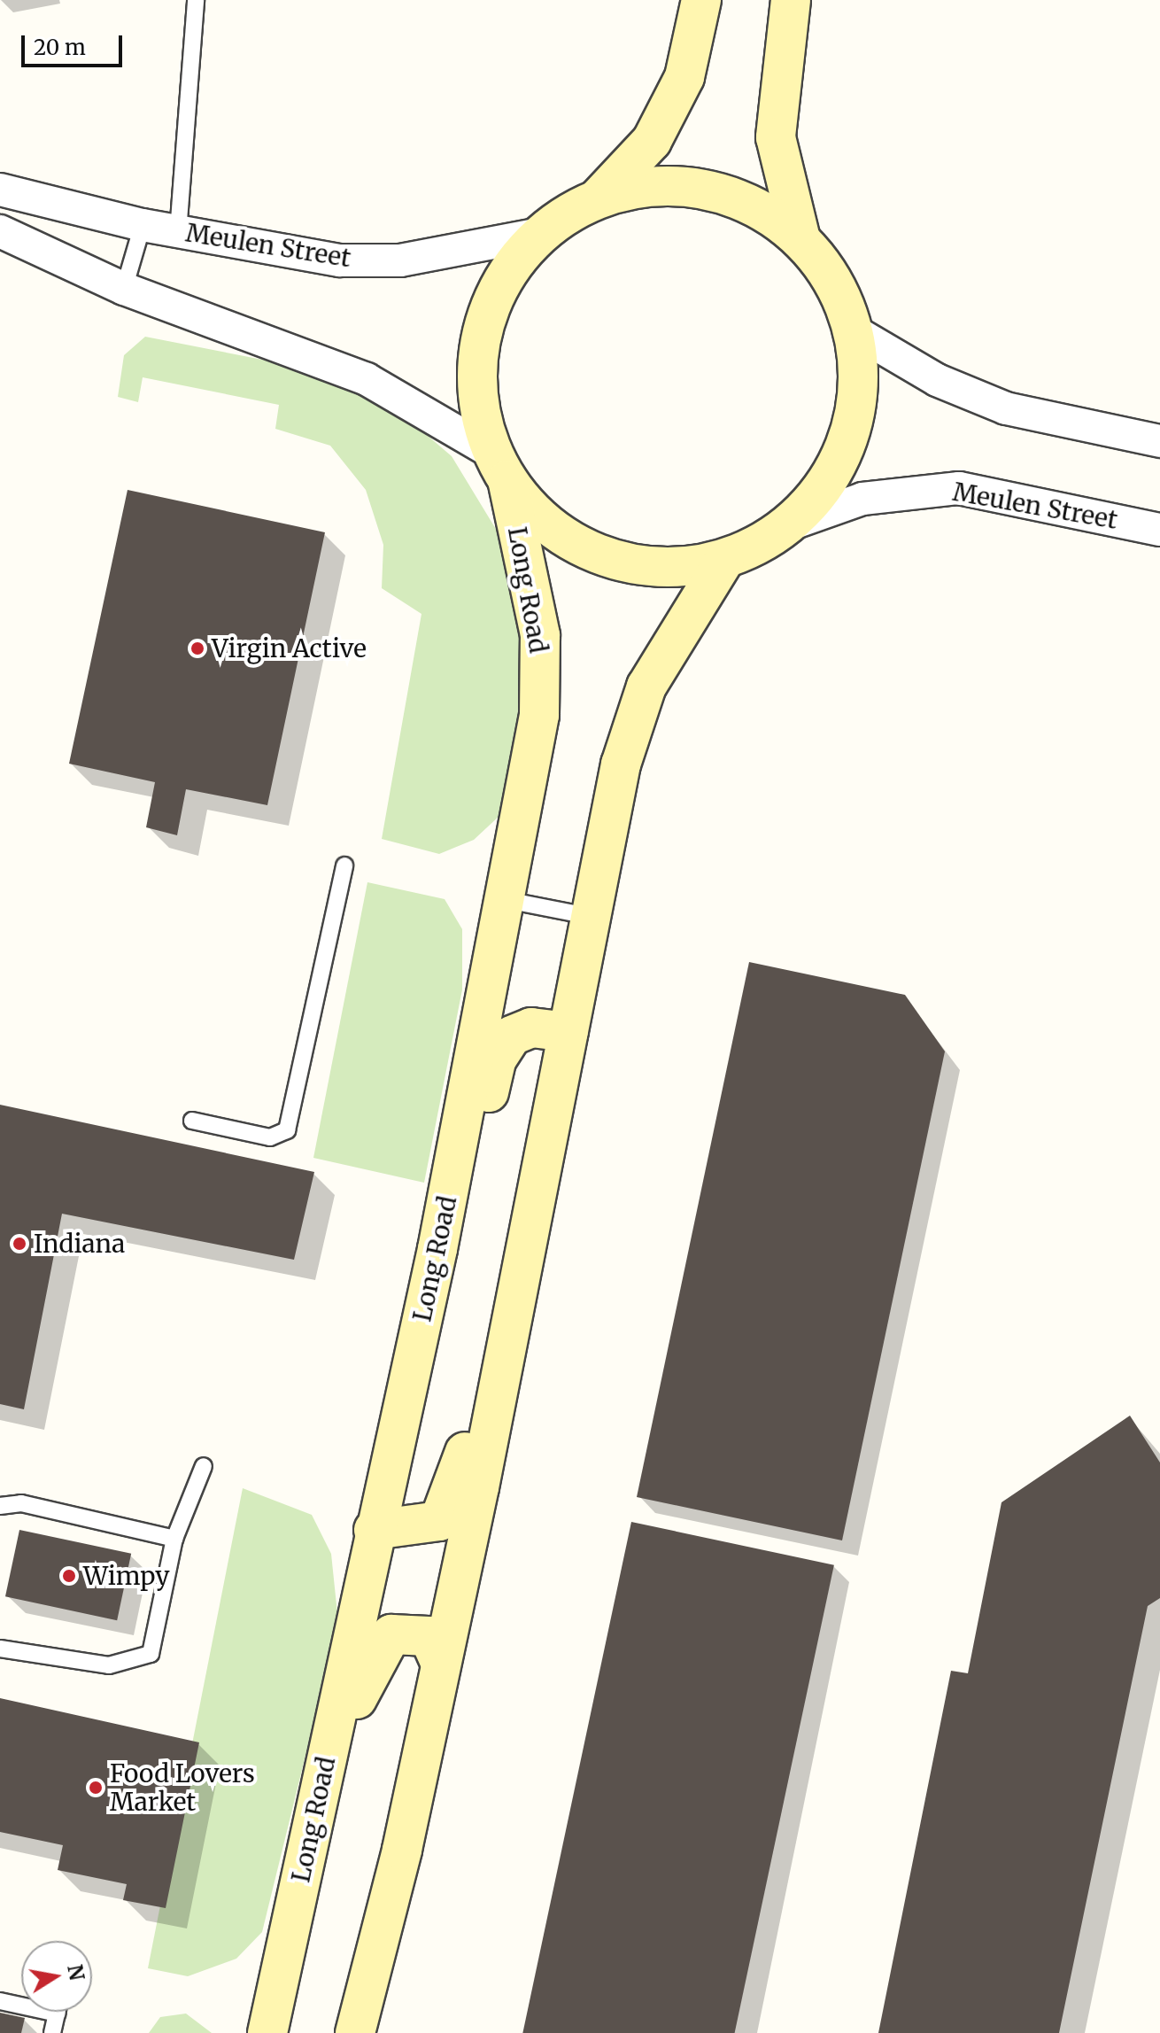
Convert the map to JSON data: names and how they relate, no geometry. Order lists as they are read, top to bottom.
{
  "streets": {
    "street": ["Meulen Street", "Long Road"]
  },
  "crossings": [
    ["Meulen Street", "Long Road"]
  ],
  "places": [
    "Virgin Active",
    "Indiana",
    "Wimpy",
    "Food Lovers Market"
  ],
  "scale_bar": "20 m",
  "north": "right"
}
